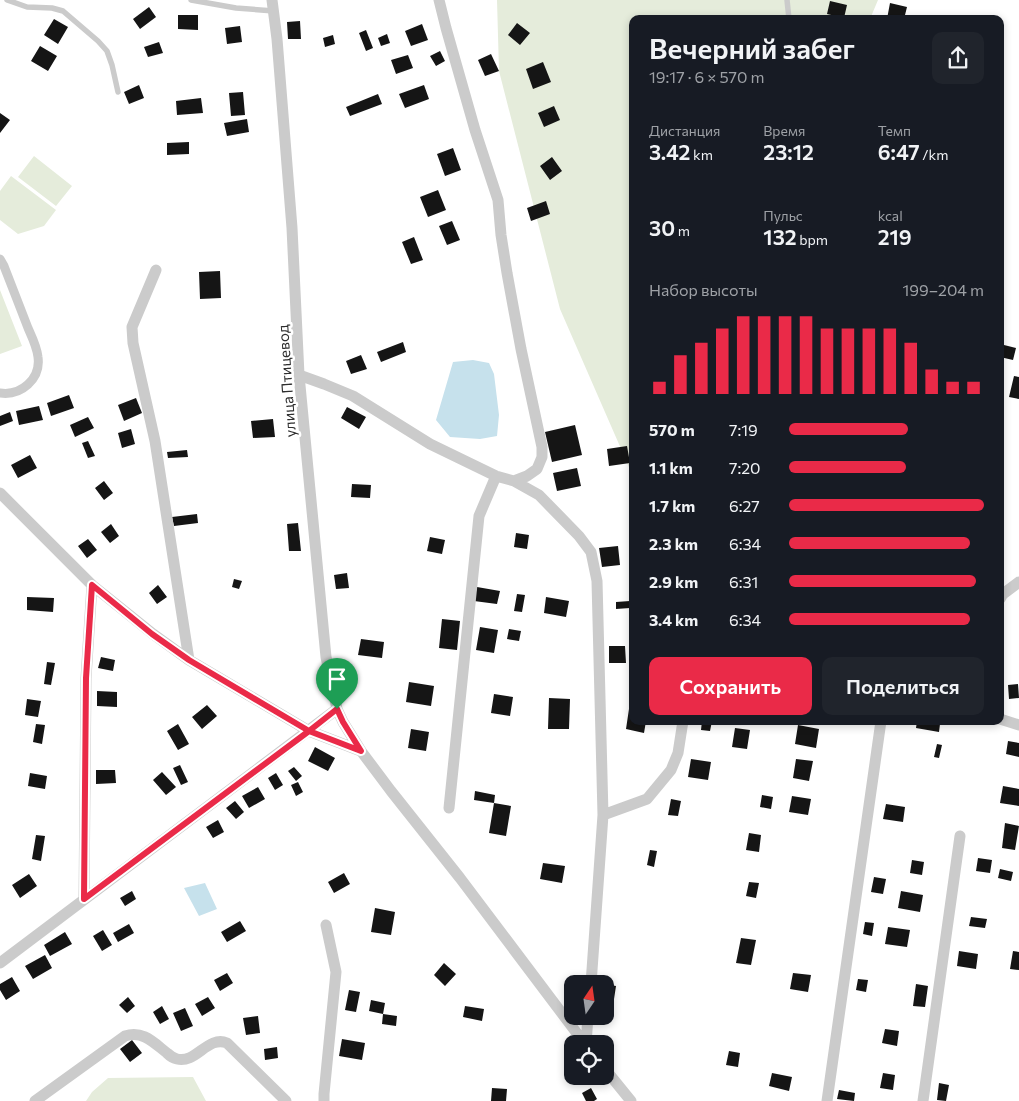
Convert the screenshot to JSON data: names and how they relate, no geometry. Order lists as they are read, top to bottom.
{
  "streets": {
    "street": ["улица Птицевод"]
  },
  "north": "top",
  "page": {
    "heading": ["Вечерний забег", "19:17 · 6 × 570 m"],
    "stats": [
      ["Дистанция", "3.42 km"],
      ["Время", "23:12"],
      ["Темп", "6:47 /km"],
      ["30 m"],
      ["Пульс", "132 bpm"],
      ["kcal", "219"]
    ],
    "chart": ["Набор высоты", "199–204 m"],
    "list": [
      {
        "name": "570 m",
        "note": "7:19"
      },
      {
        "name": "1.1 km",
        "note": "7:20"
      },
      {
        "name": "1.7 km",
        "note": "6:27"
      },
      {
        "name": "2.3 km",
        "note": "6:34"
      },
      {
        "name": "2.9 km",
        "note": "6:31"
      },
      {
        "name": "3.4 km",
        "note": "6:34"
      }
    ],
    "buttons": ["Сохранить", "Поделиться"]
  }
}
